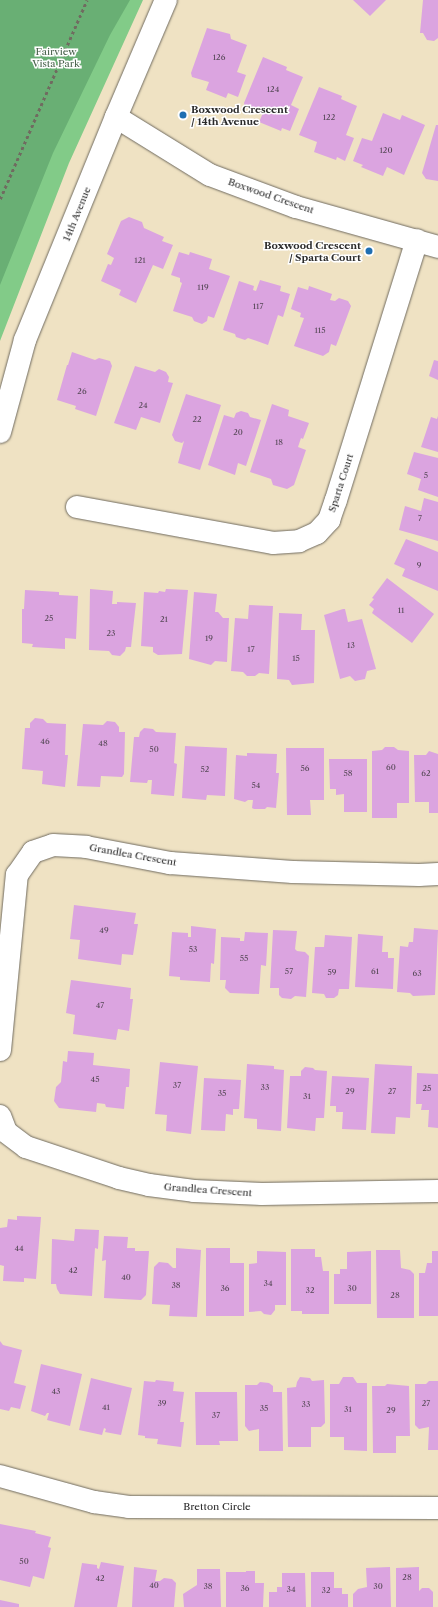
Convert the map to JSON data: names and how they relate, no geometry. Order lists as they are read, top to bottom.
{
  "streets": {
    "street": [
      "Boxwood Crescent",
      "14th Avenue",
      "Sparta Court",
      "Grandlea Crescent",
      "Bretton Circle"
    ]
  },
  "crossings": [
    ["Boxwood Crescent", "14th Avenue"],
    ["Boxwood Crescent", "Sparta Court"]
  ],
  "parks": ["Fairview Vista Park"],
  "places": ["Boxwood Crescent / 14th Avenue", "Boxwood Crescent / Sparta Court"],
  "house_numbers": [
    "126",
    "124",
    "122",
    "120",
    "121",
    "119",
    "117",
    "115",
    "26",
    "24",
    "22",
    "20",
    "18",
    "5",
    "7",
    "9",
    "11",
    "25",
    "21",
    "23",
    "19",
    "13",
    "17",
    "15",
    "46",
    "48",
    "50",
    "60",
    "56",
    "52",
    "58",
    "62",
    "54",
    "49",
    "53",
    "55",
    "57",
    "61",
    "59",
    "63",
    "47",
    "45",
    "37",
    "33",
    "25",
    "29",
    "27",
    "35",
    "31",
    "44",
    "42",
    "40",
    "34",
    "38",
    "36",
    "30",
    "32",
    "28",
    "43",
    "39",
    "27",
    "33",
    "41",
    "35",
    "31",
    "29",
    "37",
    "50",
    "28",
    "42",
    "40",
    "38",
    "30",
    "36",
    "34",
    "32"
  ]
}
